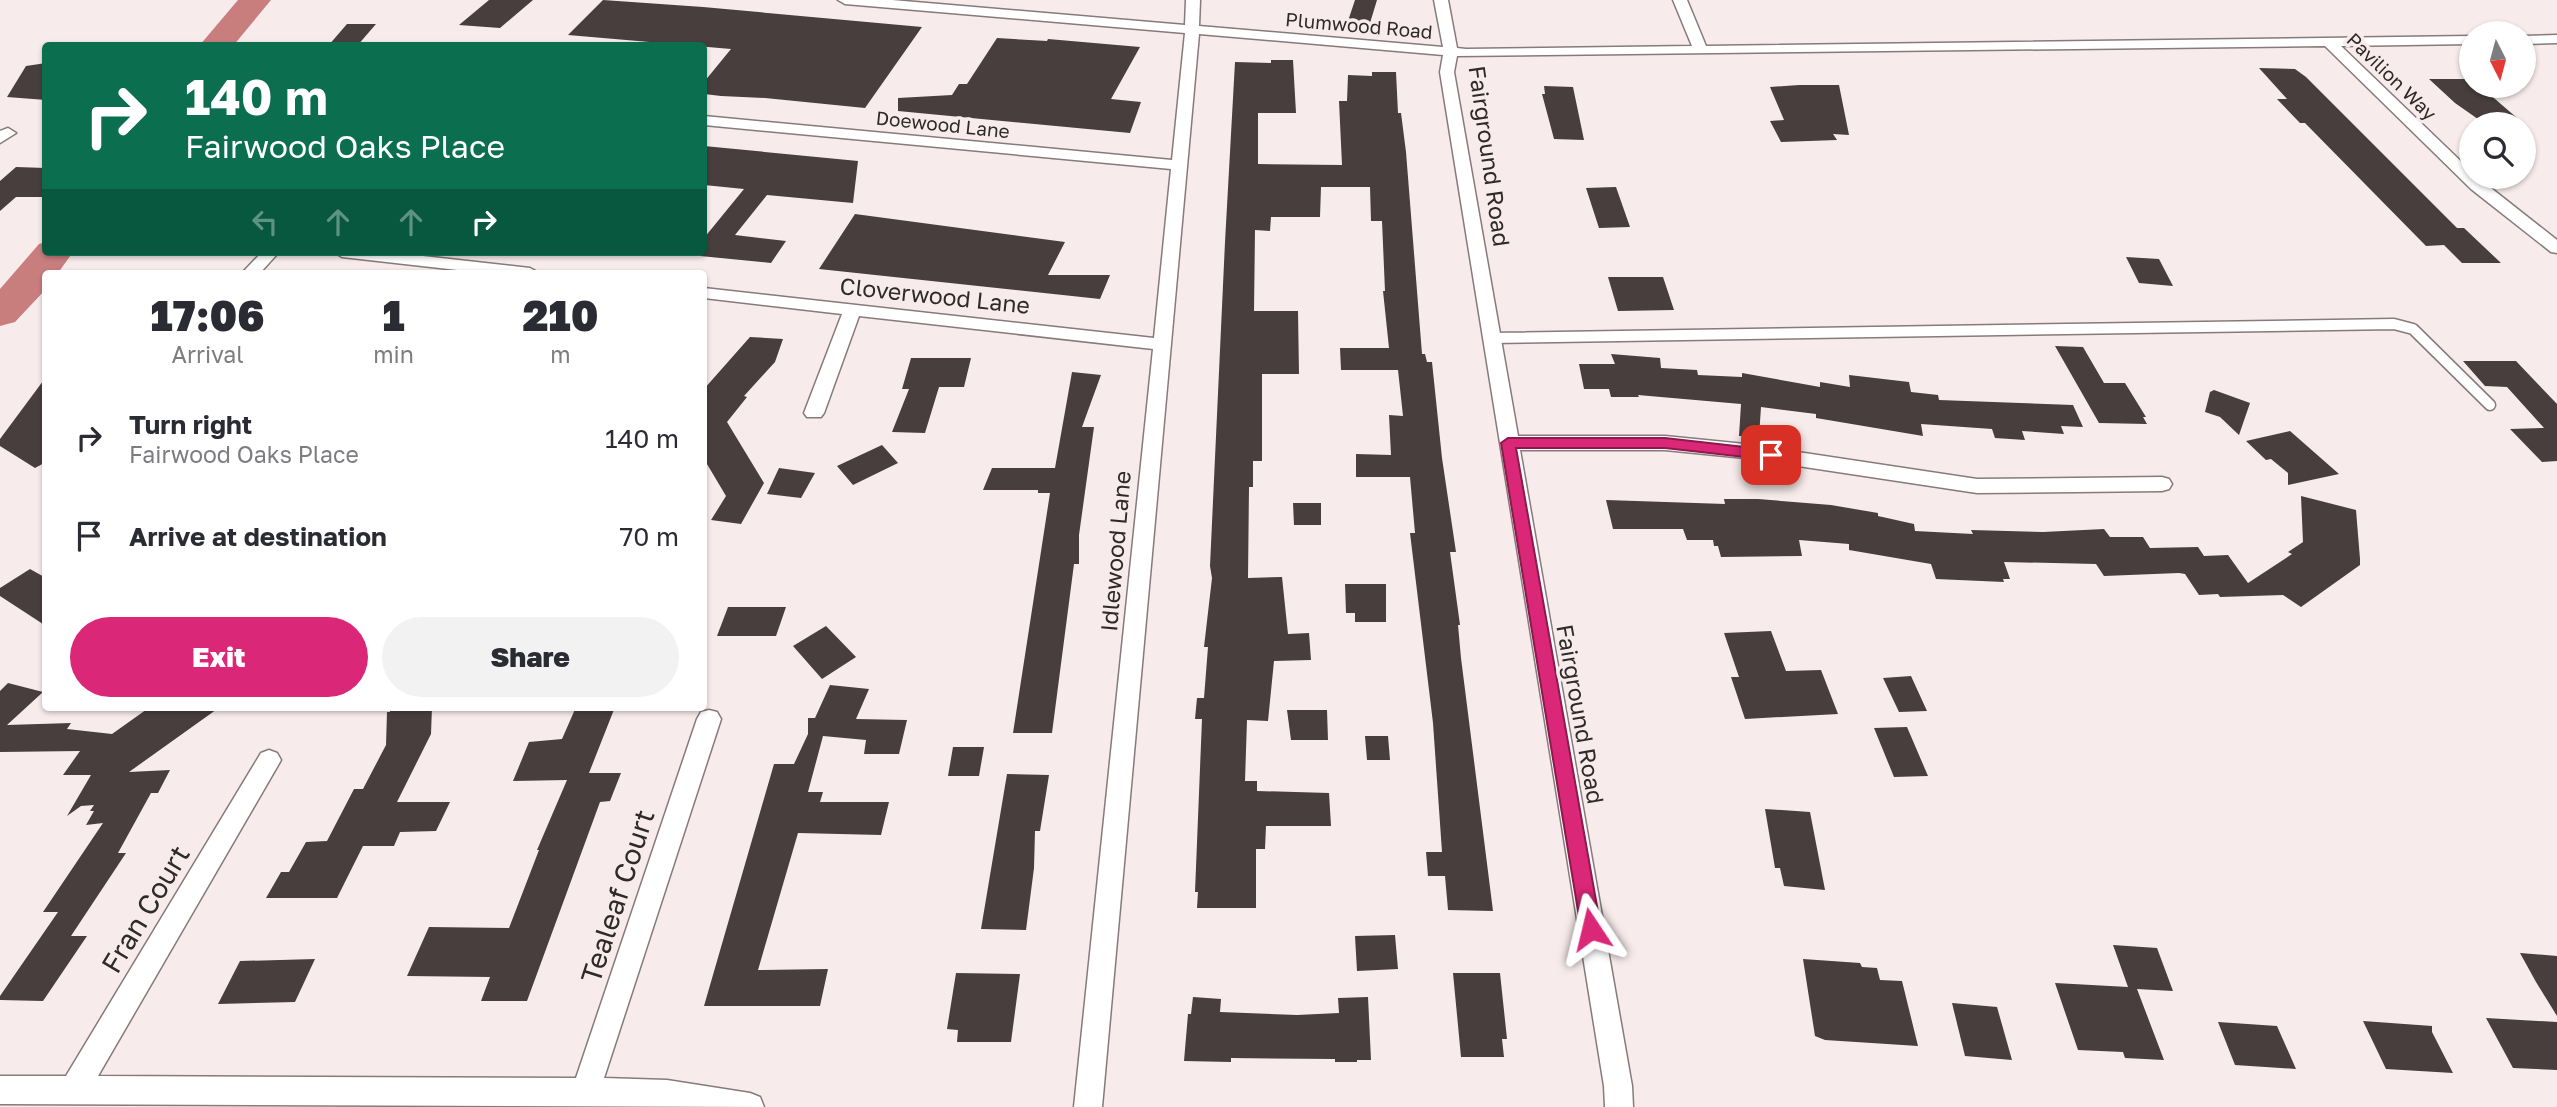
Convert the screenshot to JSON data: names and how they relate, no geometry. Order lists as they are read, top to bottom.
{
  "streets": {
    "street": [
      "Plumwood Road",
      "Pavilion Way",
      "Doewood Lane",
      "Fairground Road",
      "Cloverwood Lane",
      "Idlewood Lane",
      "Tealeaf Court",
      "Fran Court"
    ]
  },
  "crossings": [
    ["Plumwood Road", "Fairground Road"],
    ["Plumwood Road", "Idlewood Lane"],
    ["Pavilion Way", "Fairground Road"],
    ["Doewood Lane", "Idlewood Lane"],
    ["Cloverwood Lane", "Idlewood Lane"]
  ],
  "north": "bottom",
  "page": {
    "turn": ["140 m", "Fairwood Oaks Place"],
    "eta": [
      "17:06",
      "Arrival",
      "1",
      "min",
      "210",
      "m"
    ],
    "list": [
      {
        "name": "Turn right",
        "note": "Fairwood Oaks Place",
        "value": "140 m"
      },
      {
        "name": "Arrive at destination",
        "value": "70 m"
      }
    ],
    "buttons": ["Exit", "Share"]
  }
}
